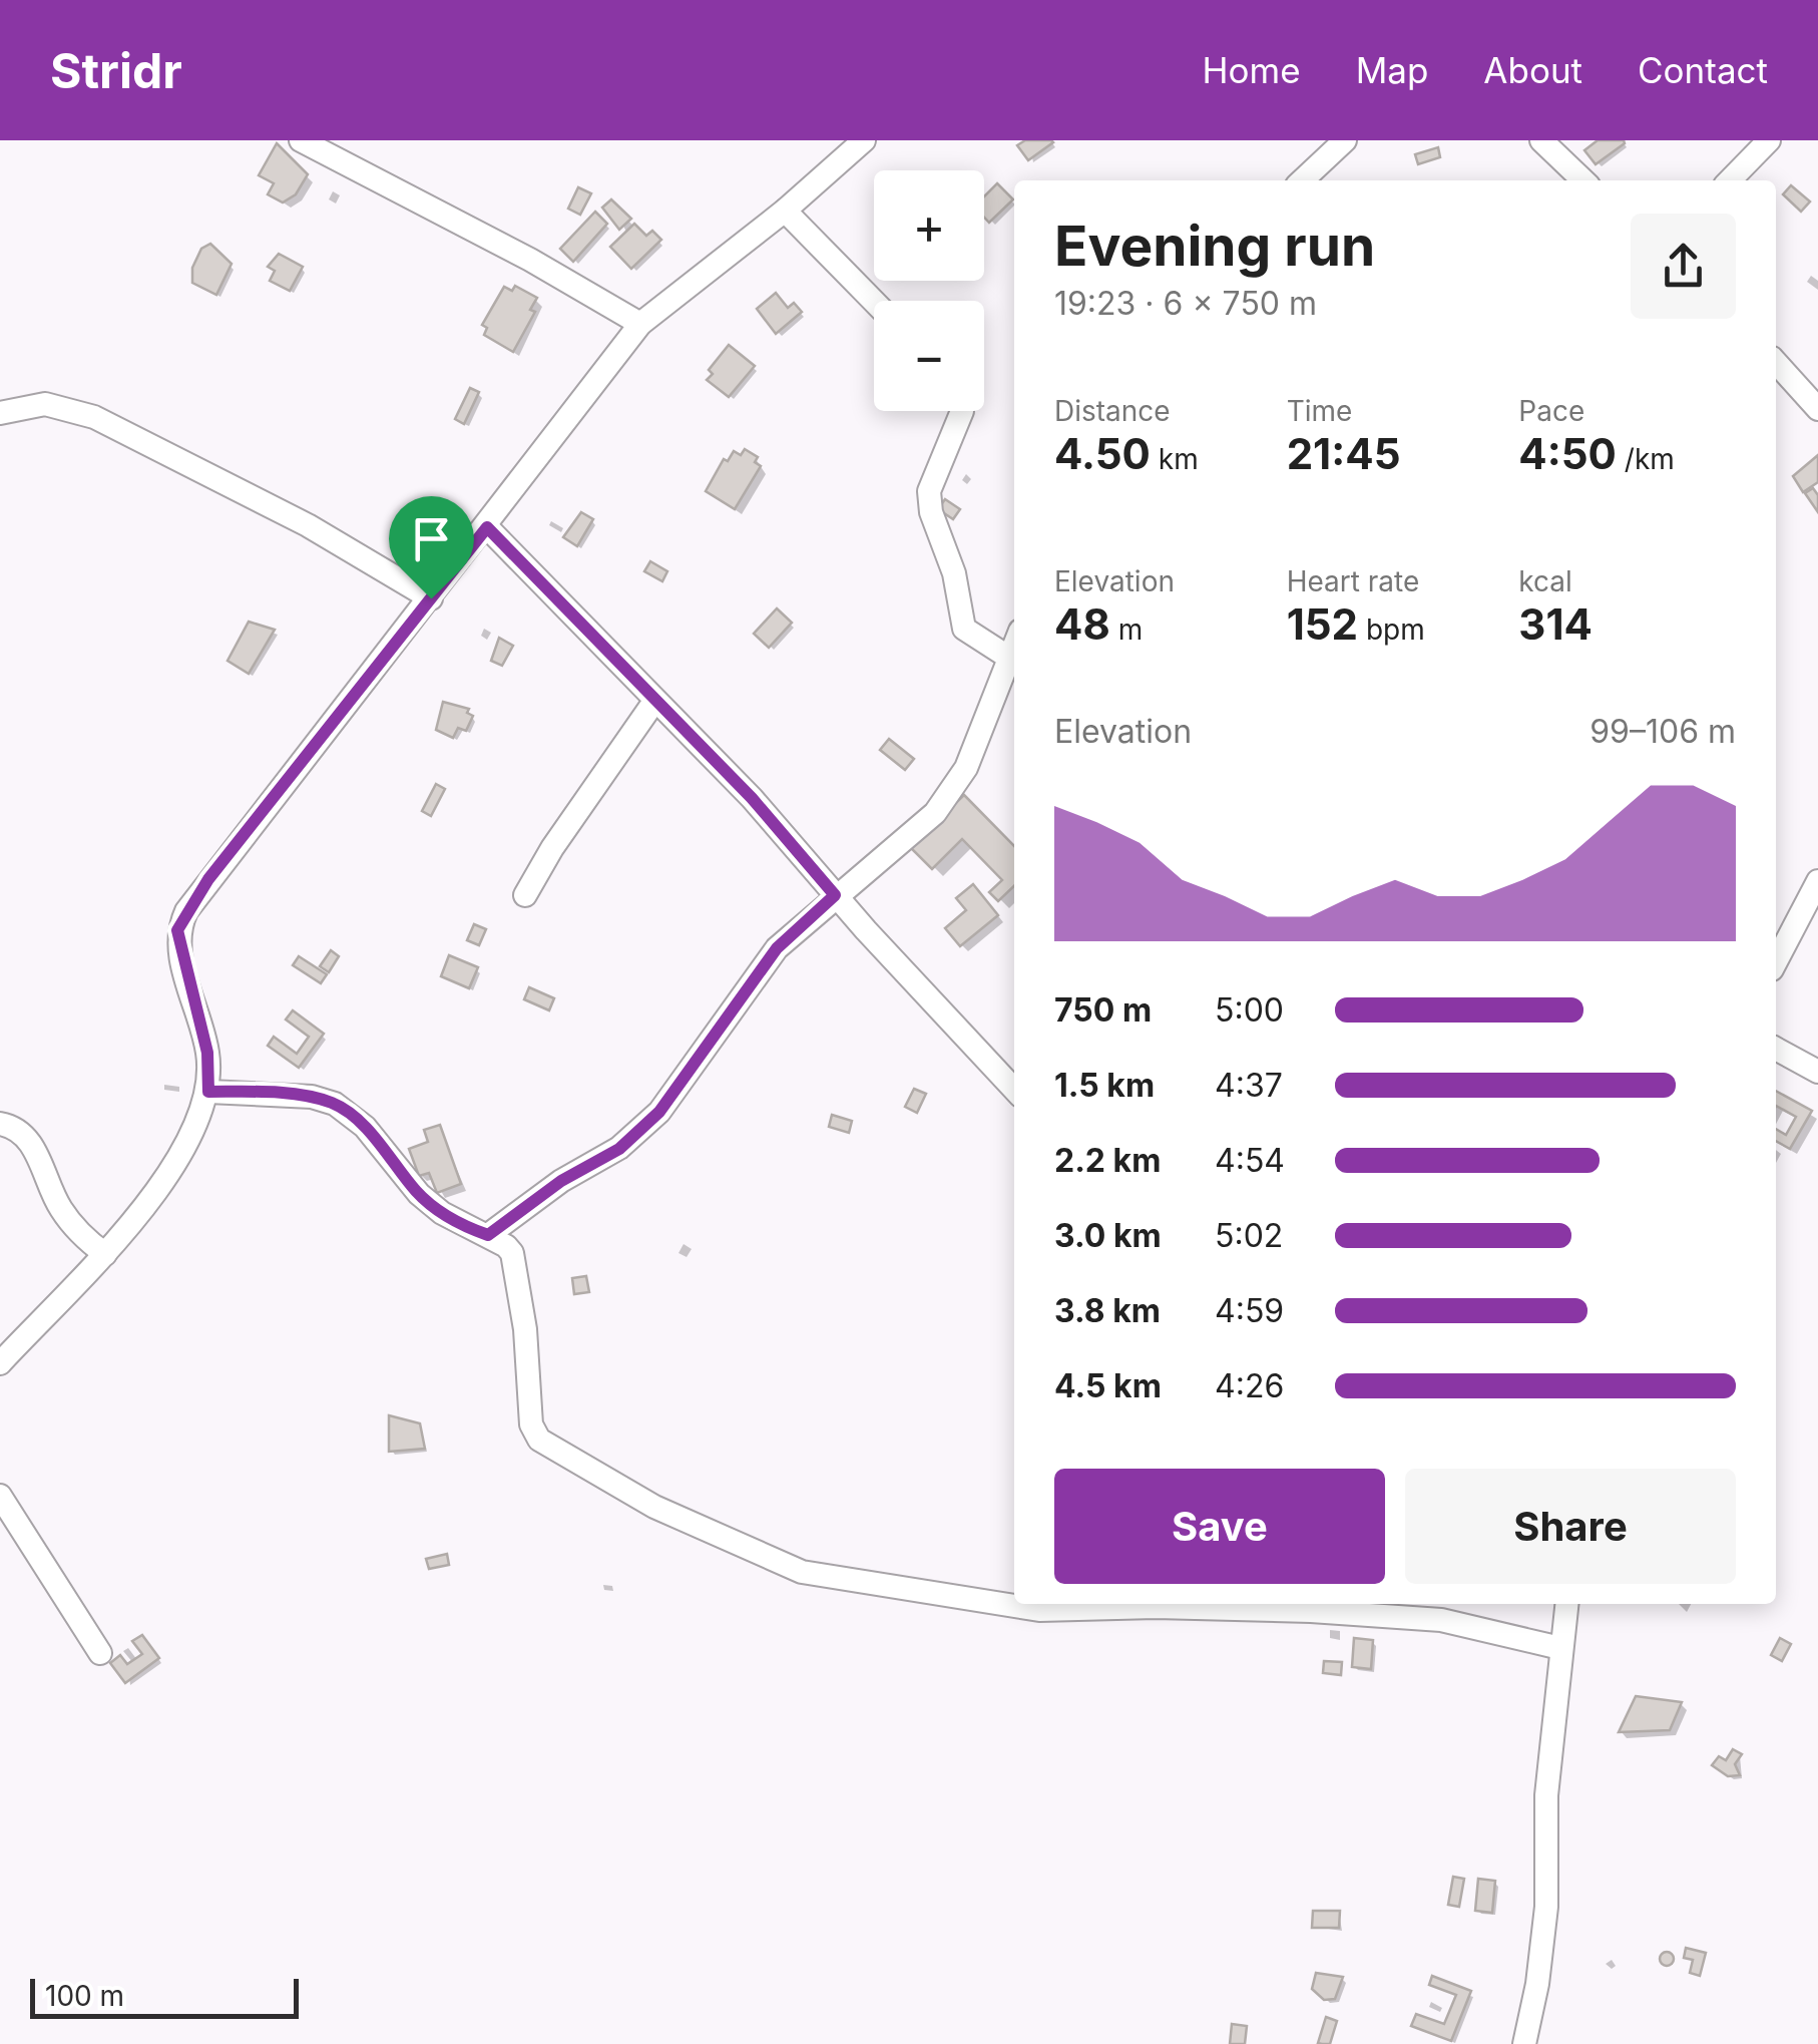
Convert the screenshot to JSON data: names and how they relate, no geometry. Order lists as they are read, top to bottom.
{
  "scale_bar": "100 m",
  "page": {
    "header": "Stridr",
    "nav": [
      "Home",
      "Map",
      "About",
      "Contact"
    ],
    "map_buttons": ["+", "−"],
    "heading": ["Evening run", "19:23 · 6 × 750 m"],
    "stats": [
      ["Distance", "4.50 km"],
      ["Time", "21:45"],
      ["Pace", "4:50 /km"],
      ["Elevation", "48 m"],
      ["Heart rate", "152 bpm"],
      ["kcal", "314"]
    ],
    "chart": ["Elevation", "99–106 m"],
    "list": [
      {
        "name": "750 m",
        "note": "5:00"
      },
      {
        "name": "1.5 km",
        "note": "4:37"
      },
      {
        "name": "2.2 km",
        "note": "4:54"
      },
      {
        "name": "3.0 km",
        "note": "5:02"
      },
      {
        "name": "3.8 km",
        "note": "4:59"
      },
      {
        "name": "4.5 km",
        "note": "4:26"
      }
    ],
    "buttons": ["Save", "Share"],
    "scale": "100 m"
  }
}
